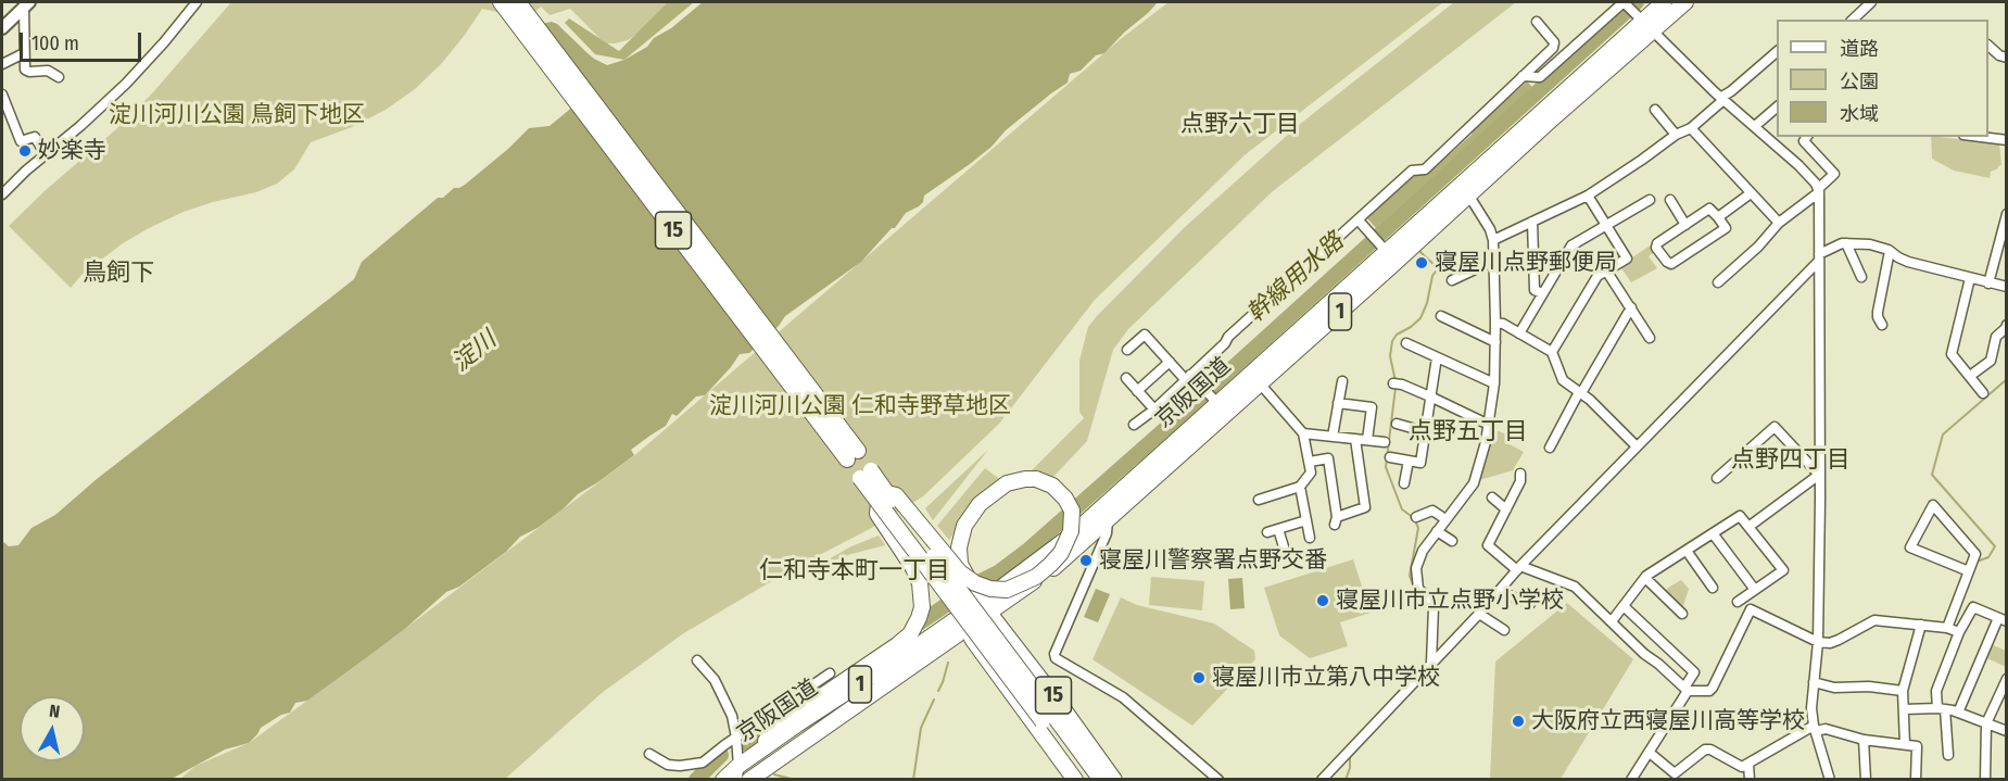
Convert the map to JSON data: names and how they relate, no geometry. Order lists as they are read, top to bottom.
{
  "streets": {
    "main road": ["15", "1", "京阪国道"]
  },
  "crossings": [
    ["15", "京阪国道"]
  ],
  "districts": [
    "点野六丁目",
    "鳥飼下",
    "点野五丁目",
    "点野四丁目",
    "仁和寺本町一丁目"
  ],
  "water": ["幹線用水路", "淀川"],
  "parks": ["淀川河川公園 鳥飼下地区", "淀川河川公園 仁和寺野草地区"],
  "places": [
    "妙楽寺",
    "寝屋川点野郵便局",
    "寝屋川警察署点野交番",
    "寝屋川市立点野小学校",
    "寝屋川市立第八中学校",
    "大阪府立西寝屋川高等学校"
  ],
  "legend": ["道路", "公園", "水域"],
  "scale_bar": "100 m",
  "north": "top"
}
